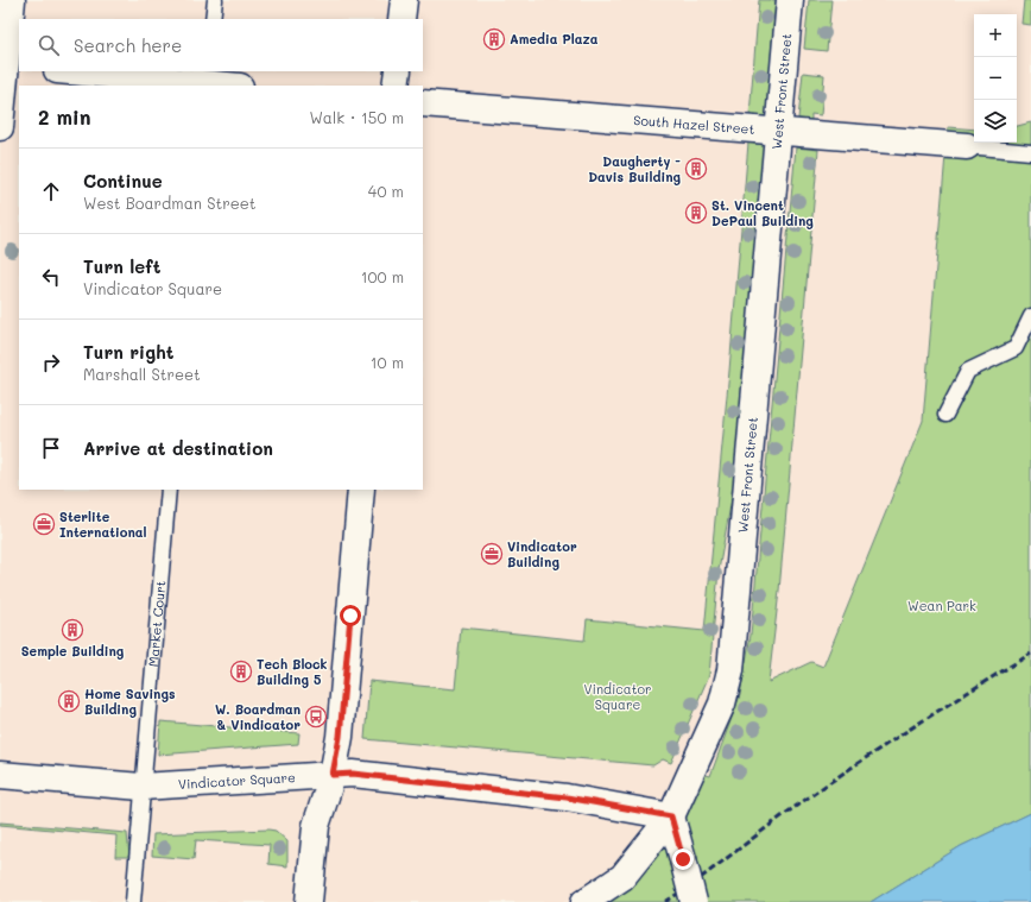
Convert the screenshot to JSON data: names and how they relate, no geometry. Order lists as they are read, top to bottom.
{
  "streets": {
    "street": ["West Front Street", "South Hazel Street", "Vindicator Square"],
    "lane": ["Market Court"]
  },
  "crossings": [
    ["West Front Street", "South Hazel Street"],
    ["West Front Street", "Vindicator Square"],
    ["Market Court", "Vindicator Square"]
  ],
  "parks": ["Wean Park", "Vindicator Square"],
  "places": {
    "building": [
      "Amedia Plaza",
      "Daugherty - Davis Building",
      "St. Vincent DePaul Building",
      "Semple Building",
      "Tech Block Building 5",
      "Home Savings Building"
    ],
    "office": ["Sterlite International", "Vindicator Building"],
    "bus stop": ["W. Boardman & Vindicator"]
  },
  "page": {
    "map_buttons": ["+", "−"],
    "search": "Search here",
    "heading": ["2 min", "Walk · 150 m"],
    "list": [
      ["Continue", "West Boardman Street", "40 m"],
      ["Turn left", "Vindicator Square", "100 m"],
      ["Turn right", "Marshall Street", "10 m"],
      "Arrive at destination"
    ]
  }
}
